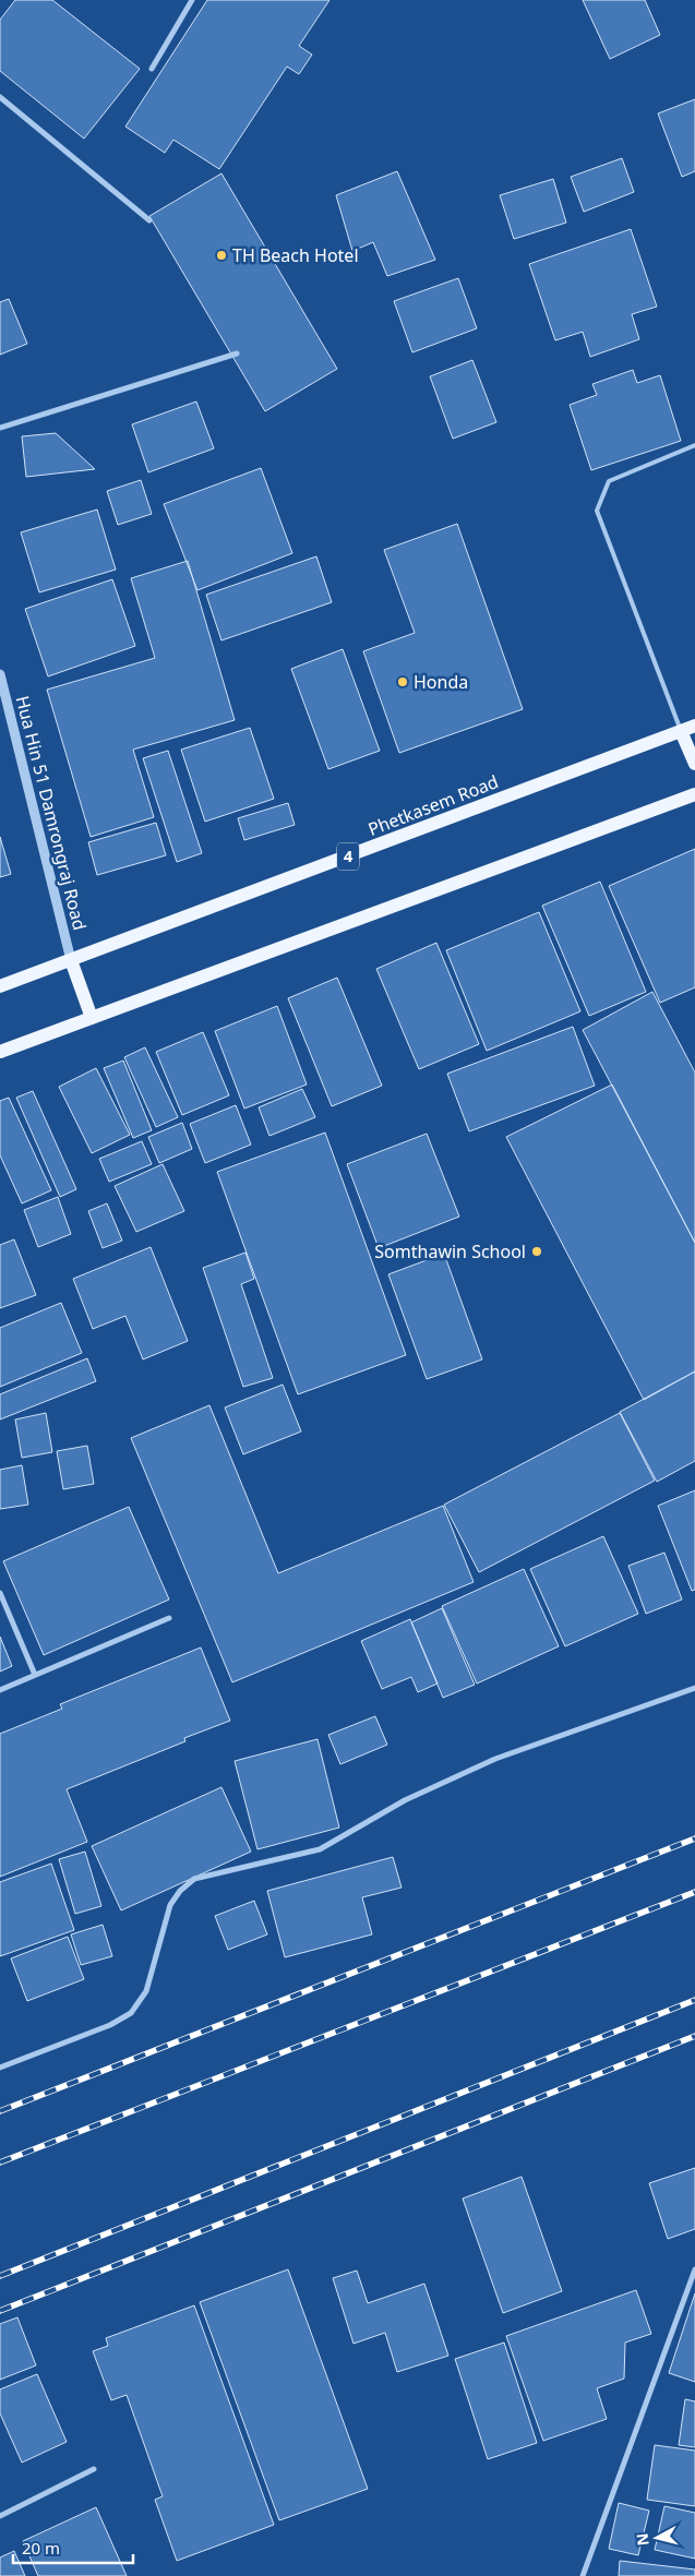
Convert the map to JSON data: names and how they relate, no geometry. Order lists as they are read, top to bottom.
{
  "streets": {
    "main road": ["Phetkasem Road", "4"],
    "street": ["Hua Hin 51 Damrongraj Road"]
  },
  "crossings": [
    ["Phetkasem Road", "Hua Hin 51 Damrongraj Road"]
  ],
  "places": ["TH Beach Hotel", "Honda", "Somthawin School"],
  "scale_bar": "20 m",
  "north": "left"
}
